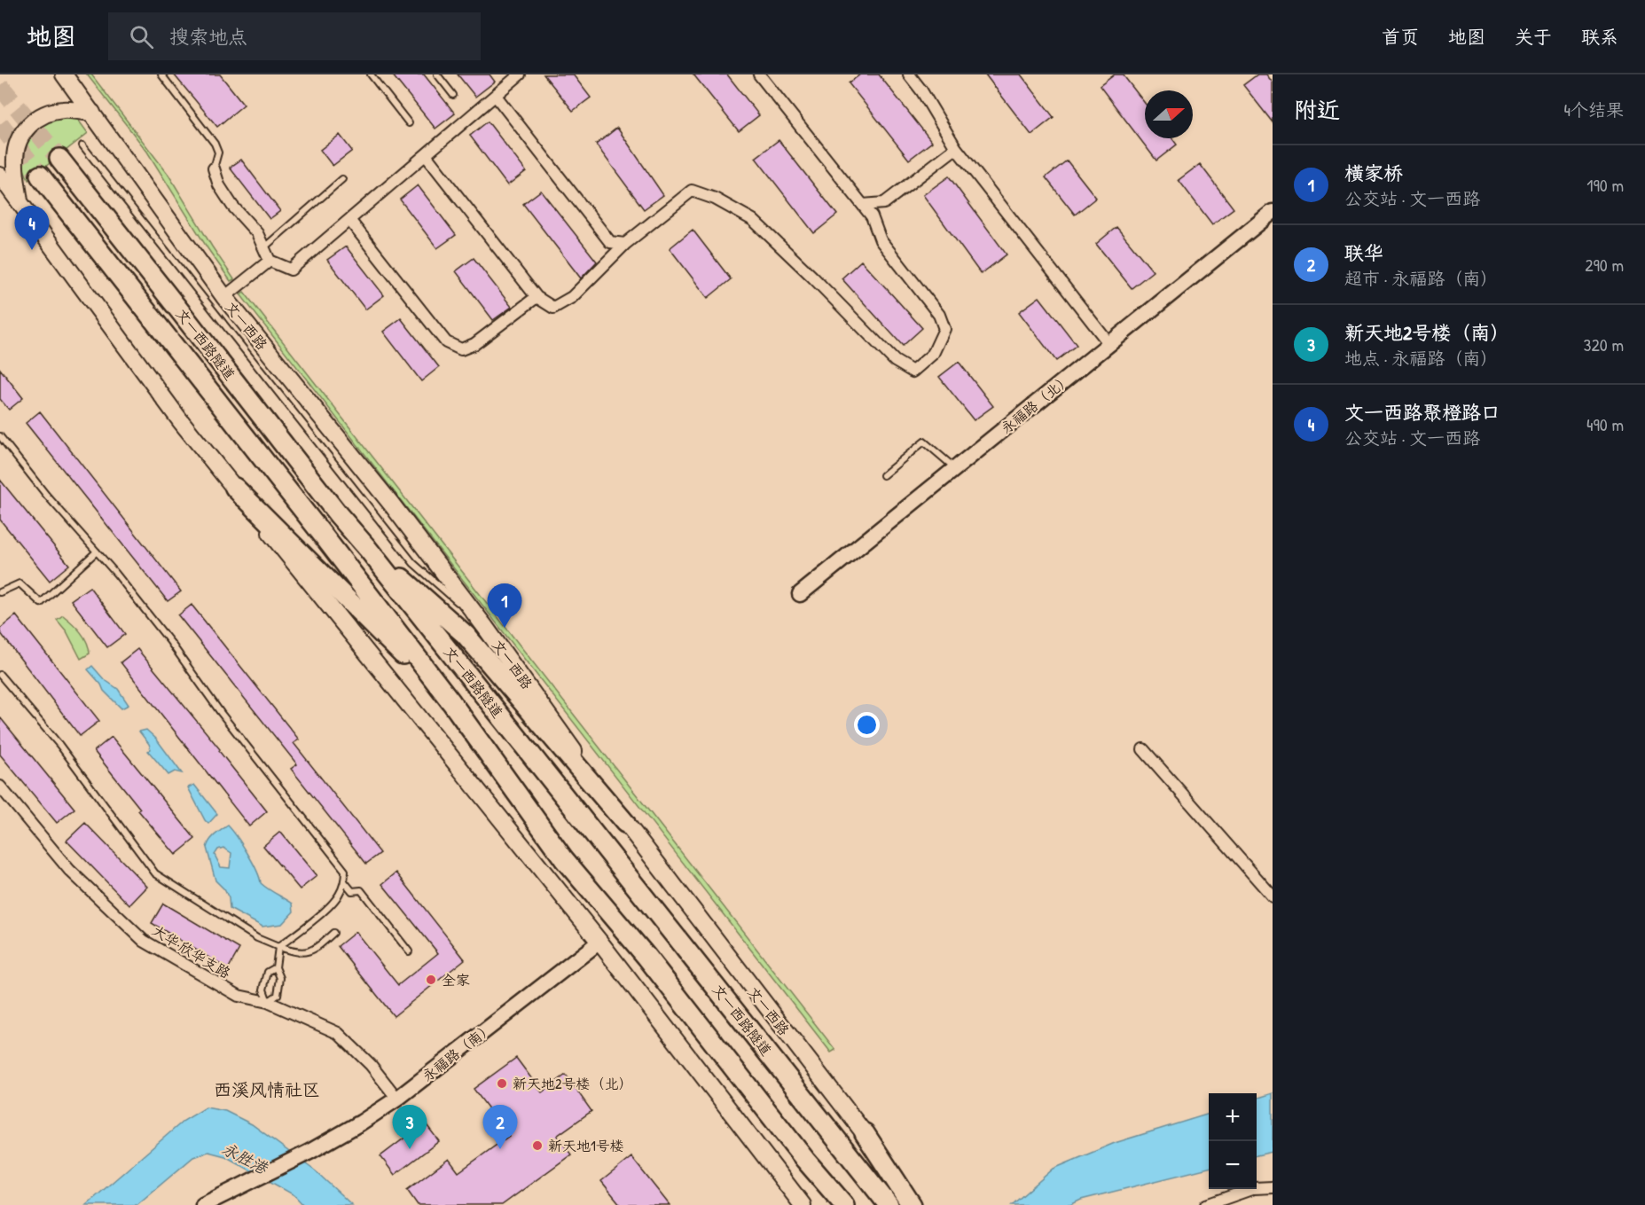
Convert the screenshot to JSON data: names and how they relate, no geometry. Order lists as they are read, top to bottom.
{
  "streets": {
    "highway": ["文一西路隧道"],
    "main road": ["文一西路"],
    "street": ["永福路（北）", "大华·欣华支路", "永福路（南）"]
  },
  "crossings": [
    ["大华·欣华支路", "永福路（南）"]
  ],
  "districts": ["西溪风情社区"],
  "water": ["永胜港"],
  "places": ["全家", "新天地2号楼（北）", "新天地1号楼"],
  "north": "right",
  "page": {
    "header": "地图",
    "search": "搜索地点",
    "nav": [
      "首页",
      "地图",
      "关于",
      "联系"
    ],
    "heading": ["附近", "4个结果"],
    "list": [
      {
        "mark": "1",
        "name": "横家桥",
        "note": "公交站 · 文一西路",
        "value": "190 m"
      },
      {
        "mark": "2",
        "name": "联华",
        "note": "超市 · 永福路（南）",
        "value": "290 m"
      },
      {
        "mark": "3",
        "name": "新天地2号楼（南）",
        "note": "地点 · 永福路（南）",
        "value": "320 m"
      },
      {
        "mark": "4",
        "name": "文一西路聚橙路口",
        "note": "公交站 · 文一西路",
        "value": "490 m"
      }
    ],
    "pins": [
      "4",
      "1",
      "2",
      "3"
    ],
    "map_buttons": ["+", "−"]
  }
}
